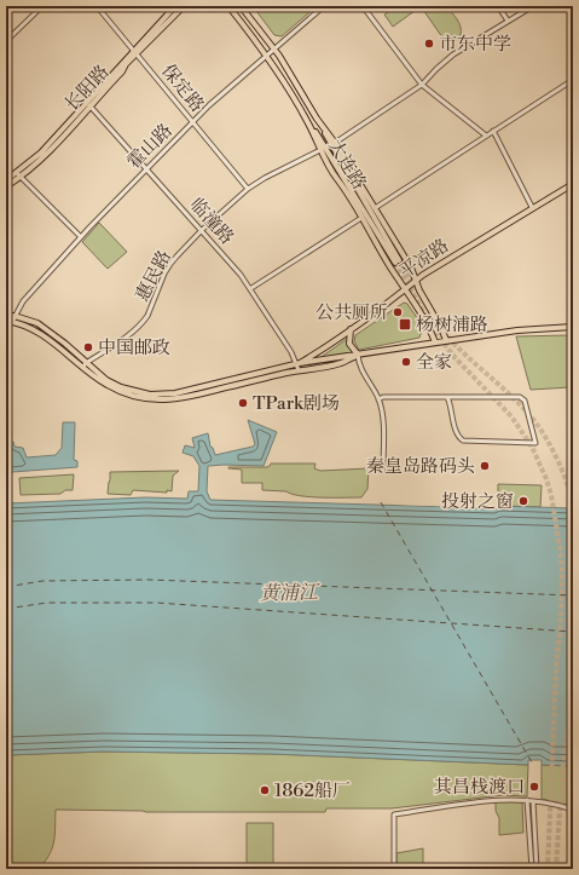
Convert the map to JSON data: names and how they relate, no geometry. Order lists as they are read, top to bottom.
{
  "streets": {
    "main road": ["长阳路", "大连路", "平凉路"],
    "street": [
      "保定路",
      "霍山路",
      "临潼路",
      "惠民路"
    ]
  },
  "crossings": [
    ["长阳路", "保定路"],
    ["长阳路", "临潼路"],
    ["保定路", "霍山路"],
    ["保定路", "惠民路"],
    ["霍山路", "大连路"],
    ["霍山路", "临潼路"],
    ["大连路", "平凉路"],
    ["大连路", "惠民路"],
    ["临潼路", "平凉路"],
    ["临潼路", "惠民路"]
  ],
  "water": ["黄浦江"],
  "places": {
    "other": [
      "市东中学",
      "公共厕所",
      "中国邮政",
      "全家",
      "TPark剧场",
      "秦皇岛路码头",
      "投射之窗",
      "其昌栈渡口",
      "1862船厂"
    ],
    "transit": ["杨树浦路"]
  }
}
